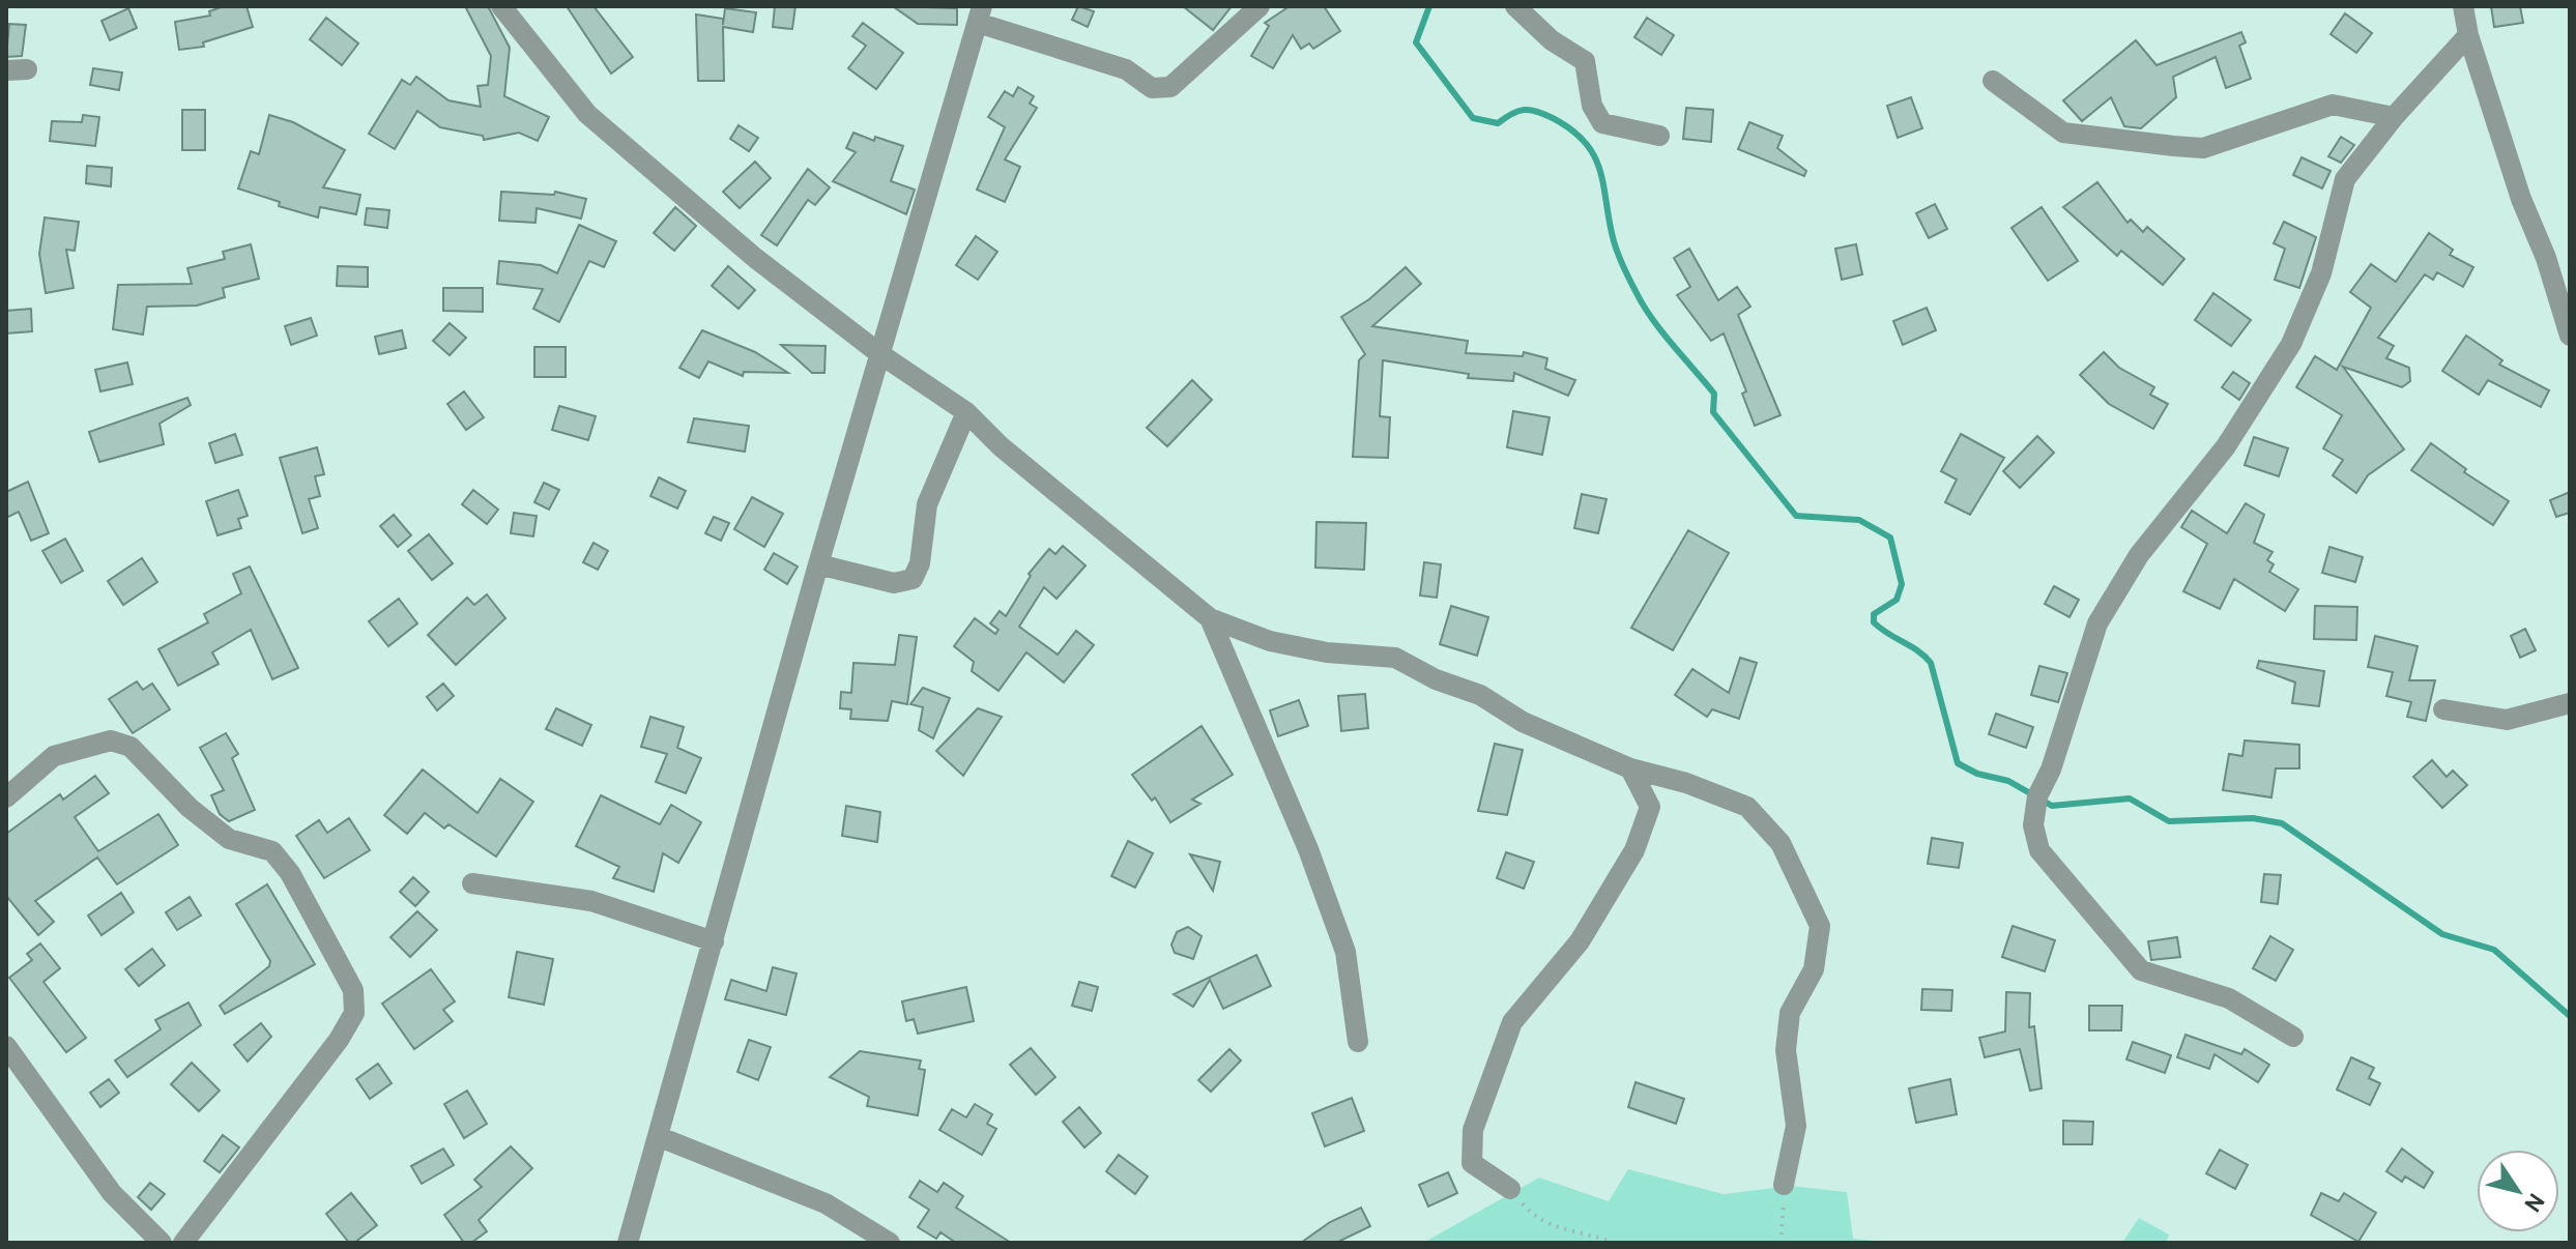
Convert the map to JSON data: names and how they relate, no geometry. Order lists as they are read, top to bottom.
{
  "north": "bottom right"
}
